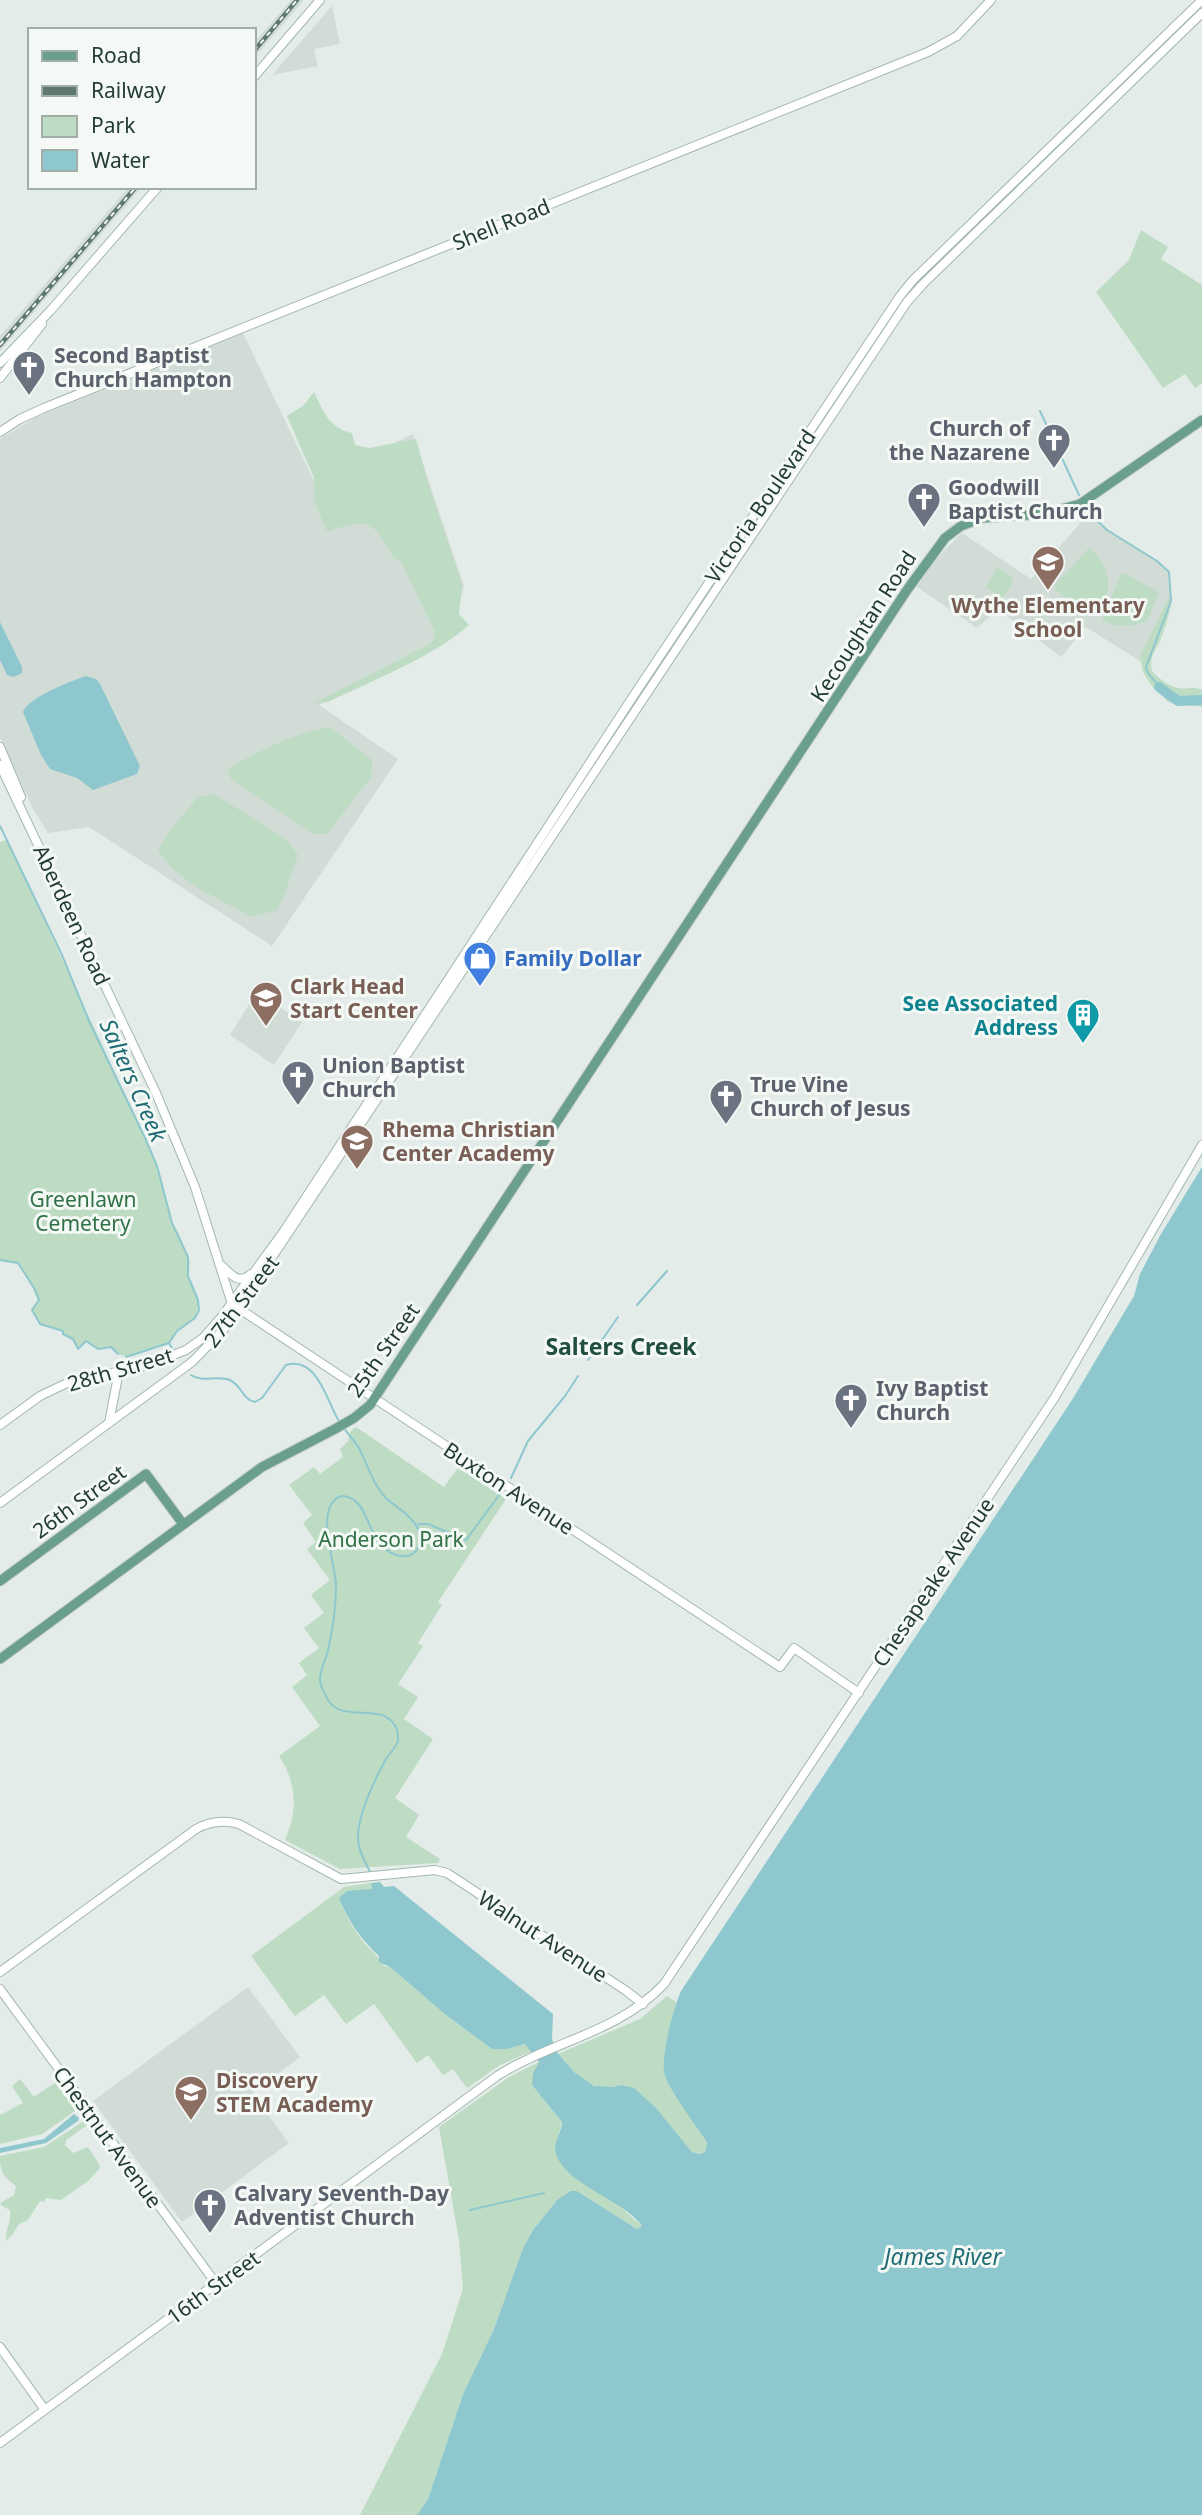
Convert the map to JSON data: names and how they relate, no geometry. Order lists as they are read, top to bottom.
{
  "streets": {
    "main road": [
      "Shell Road",
      "Victoria Boulevard",
      "Kecoughtan Road",
      "Aberdeen Road",
      "27th Street",
      "25th Street",
      "28th Street",
      "Buxton Avenue",
      "26th Street",
      "Chesapeake Avenue",
      "Walnut Avenue",
      "Chestnut Avenue",
      "16th Street"
    ]
  },
  "crossings": [
    ["Victoria Boulevard", "27th Street"],
    ["Kecoughtan Road", "25th Street"],
    ["Aberdeen Road", "27th Street"],
    ["Aberdeen Road", "28th Street"],
    ["Aberdeen Road", "Buxton Avenue"],
    ["27th Street", "28th Street"],
    ["27th Street", "Buxton Avenue"],
    ["25th Street", "Buxton Avenue"],
    ["25th Street", "26th Street"],
    ["28th Street", "Buxton Avenue"],
    ["Buxton Avenue", "Chesapeake Avenue"],
    ["Chesapeake Avenue", "Walnut Avenue"],
    ["Chesapeake Avenue", "16th Street"],
    ["Walnut Avenue", "16th Street"],
    ["Chestnut Avenue", "16th Street"]
  ],
  "districts": ["Salters Creek"],
  "water": ["Salters Creek", "James River"],
  "parks": ["Greenlawn Cemetery", "Anderson Park"],
  "places": {
    "church": [
      "Second Baptist Church Hampton",
      "Church of the Nazarene",
      "Goodwill Baptist Church",
      "Union Baptist Church",
      "True Vine Church of Jesus",
      "Ivy Baptist Church",
      "Calvary Seventh-Day Adventist Church"
    ],
    "school or university": [
      "Wythe Elementary School",
      "Clark Head Start Center",
      "Rhema Christian Center Academy",
      "Discovery STEM Academy"
    ],
    "shop": ["Family Dollar"],
    "building": ["See Associated Address"]
  },
  "legend": [
    "Road",
    "Railway",
    "Park",
    "Water"
  ]
}
